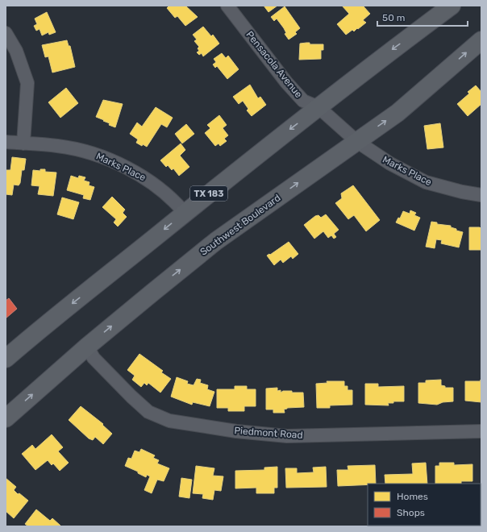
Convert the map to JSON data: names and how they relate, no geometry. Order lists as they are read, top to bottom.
{
  "streets": {
    "main road": ["TX 183", "Southwest Boulevard"],
    "street": ["Pensacola Avenue", "Marks Place", "Piedmont Road"]
  },
  "crossings": [
    ["Pensacola Avenue", "Marks Place"],
    ["Pensacola Avenue", "TX 183"],
    ["Pensacola Avenue", "Southwest Boulevard"],
    ["Marks Place", "TX 183"],
    ["Marks Place", "Southwest Boulevard"],
    ["Southwest Boulevard", "Piedmont Road"]
  ],
  "legend": ["Homes", "Shops"],
  "scale_bar": "50 m"
}
